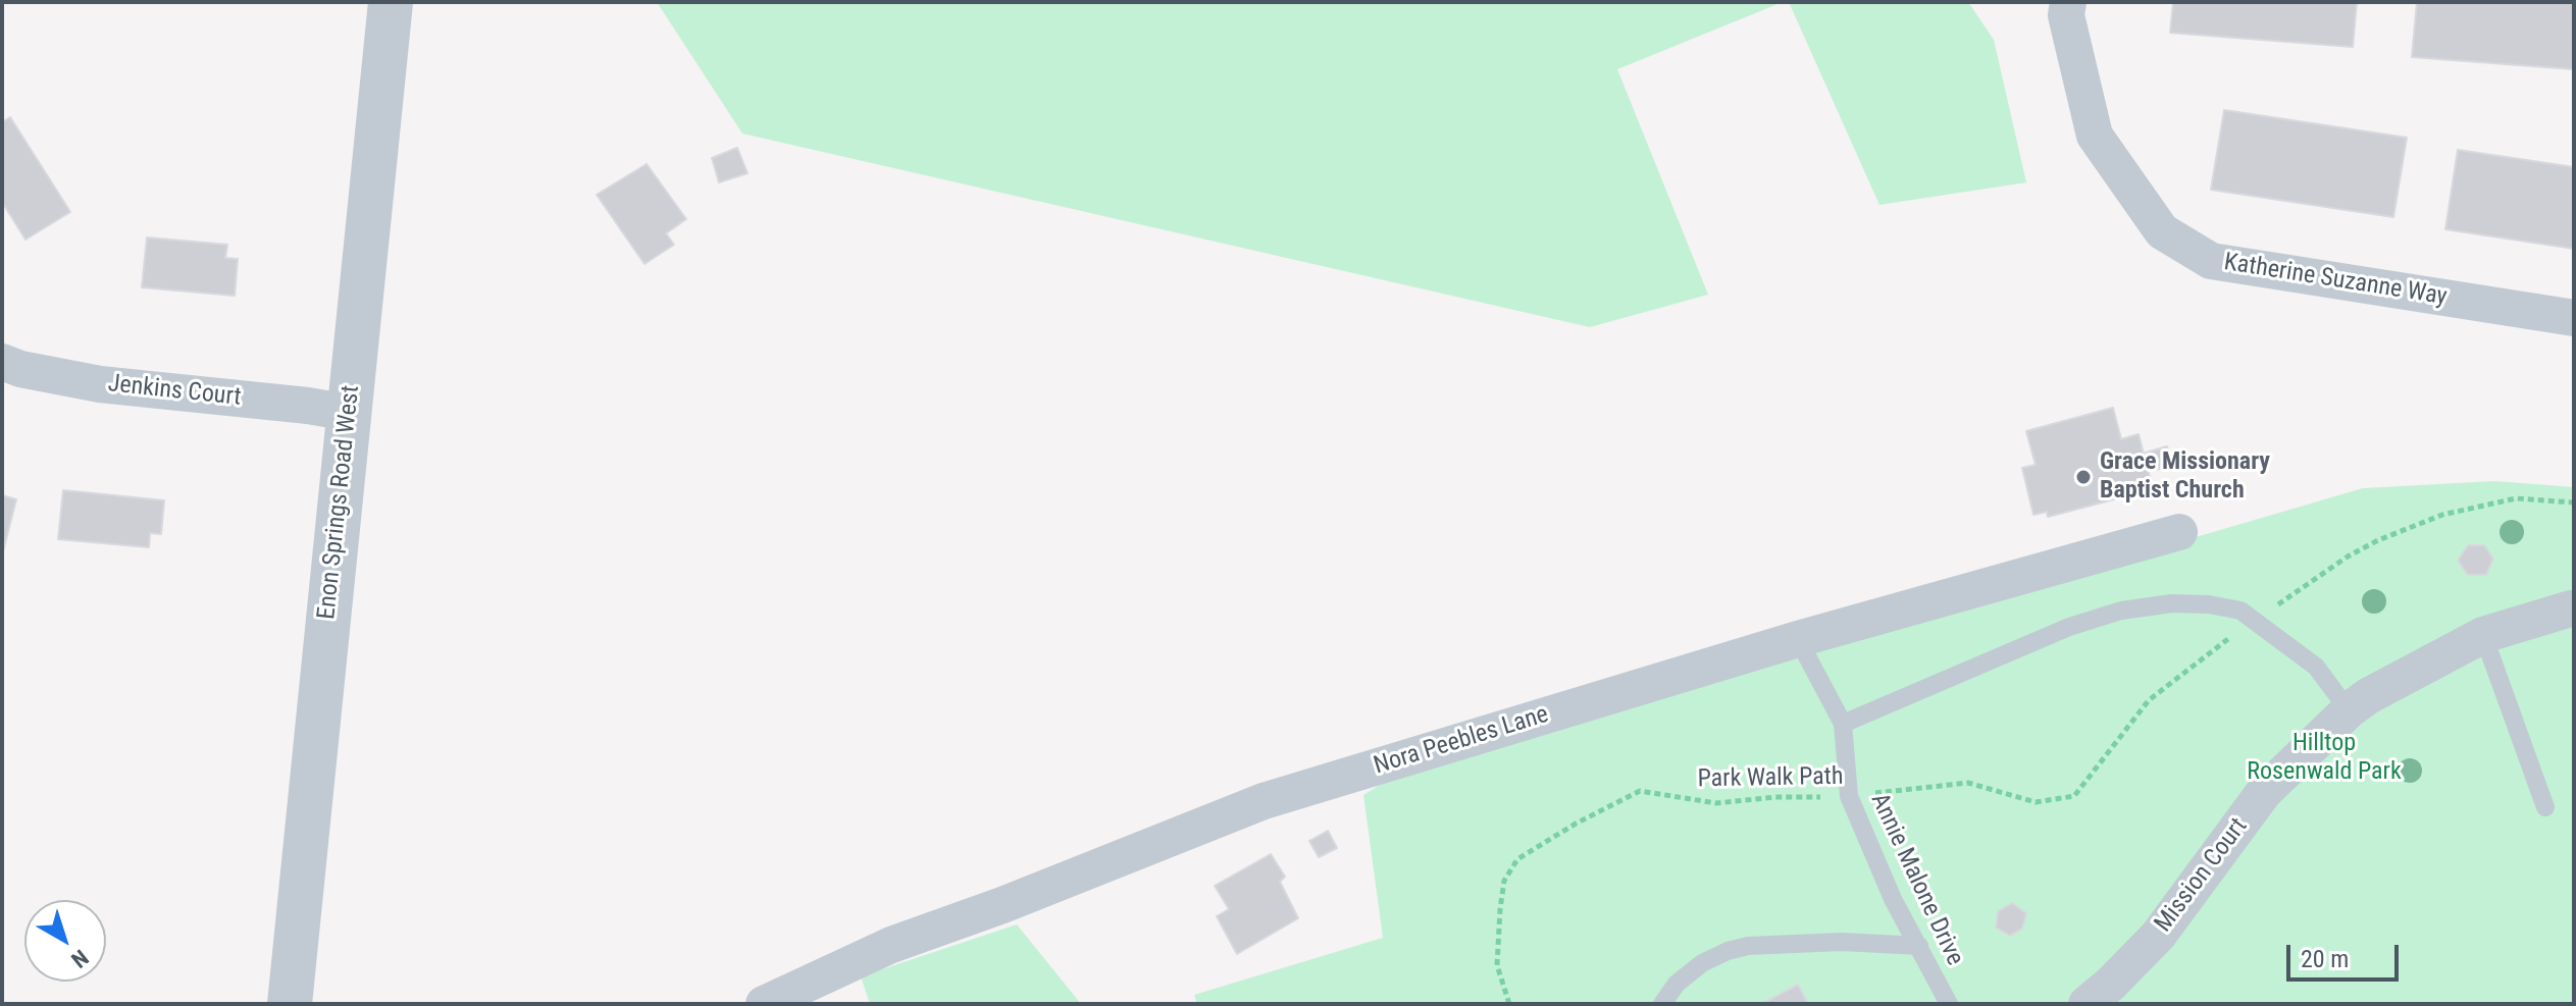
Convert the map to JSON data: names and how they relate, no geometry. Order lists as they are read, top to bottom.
{
  "streets": {
    "street": [
      "Katherine Suzanne Way",
      "Jenkins Court",
      "Enon Springs Road West",
      "Nora Peebles Lane",
      "Mission Court"
    ],
    "lane": ["Annie Malone Drive"],
    "path": ["Park Walk Path"]
  },
  "crossings": [
    ["Jenkins Court", "Enon Springs Road West"],
    ["Nora Peebles Lane", "Annie Malone Drive"],
    ["Park Walk Path", "Annie Malone Drive"]
  ],
  "parks": ["Hilltop Rosenwald Park"],
  "places": ["Grace Missionary Baptist Church"],
  "scale_bar": "20 m",
  "north": "bottom right"
}
